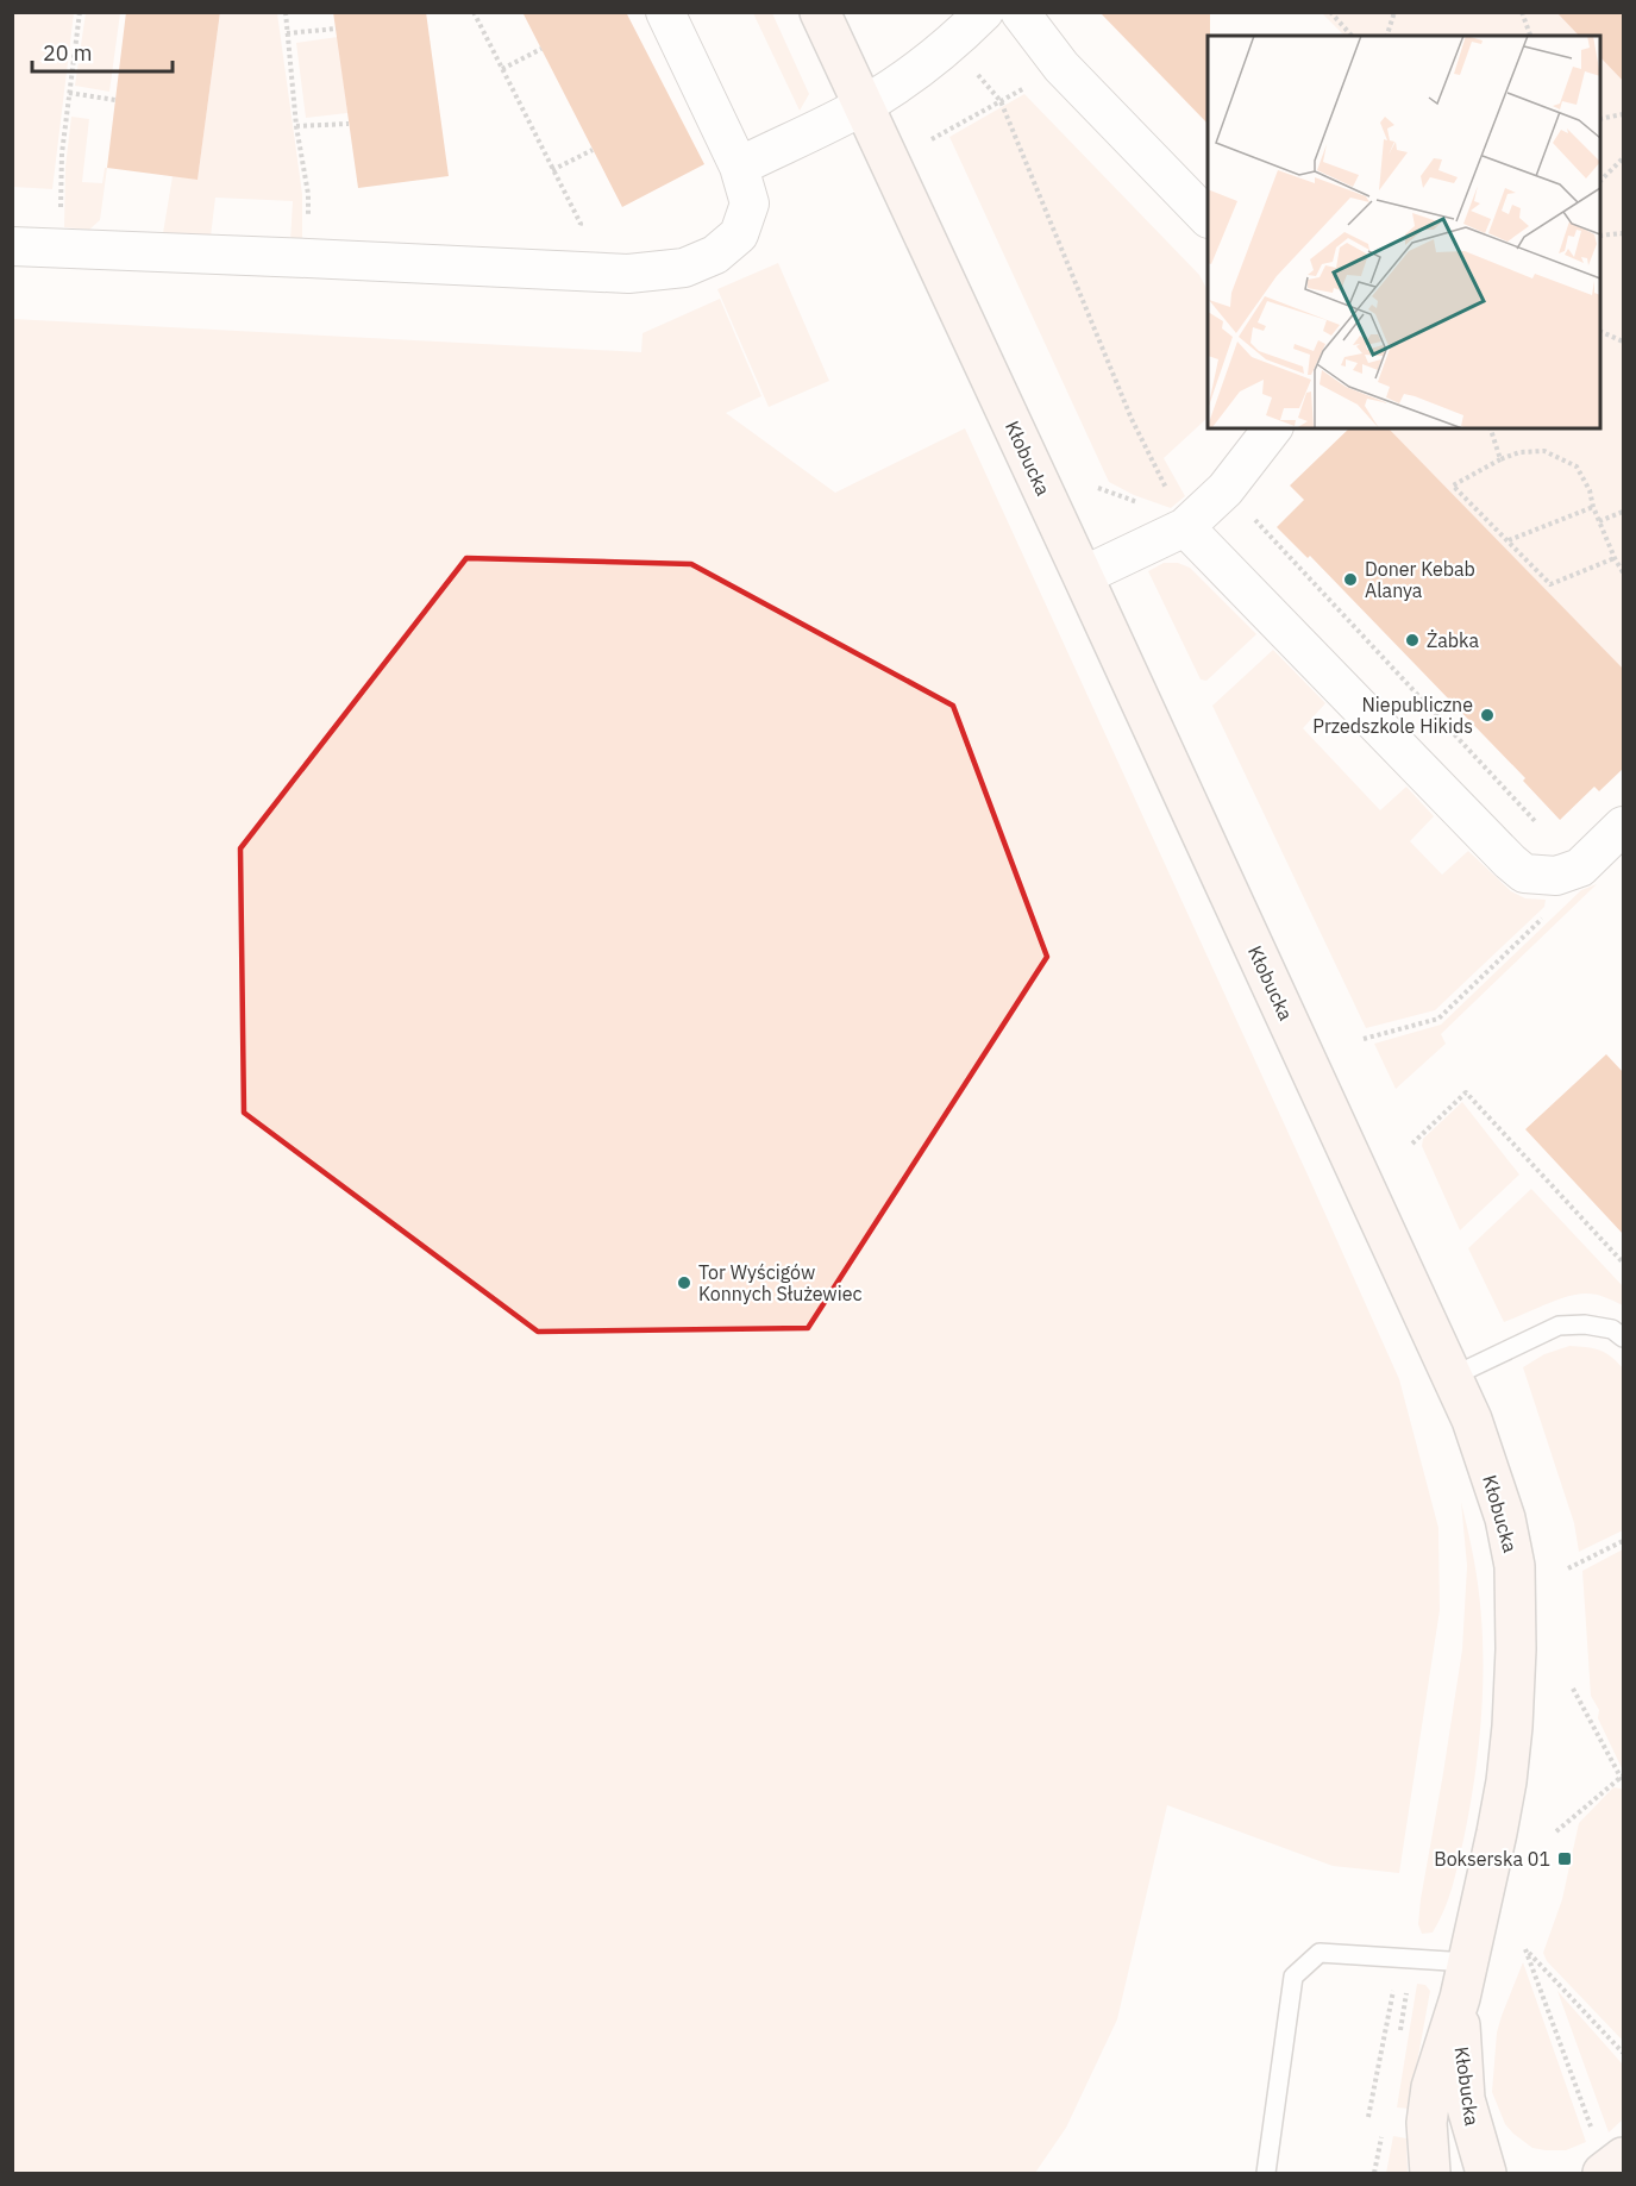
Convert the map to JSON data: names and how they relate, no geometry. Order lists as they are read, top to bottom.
{
  "streets": {
    "street": ["Kłobucka"]
  },
  "places": {
    "other": [
      "Doner Kebab Alanya",
      "Żabka",
      "Niepubliczne Przedszkole Hikids",
      "Tor Wyścigów Konnych Służewiec"
    ],
    "transit": ["Bokserska 01"]
  },
  "scale_bar": "20 m"
}
